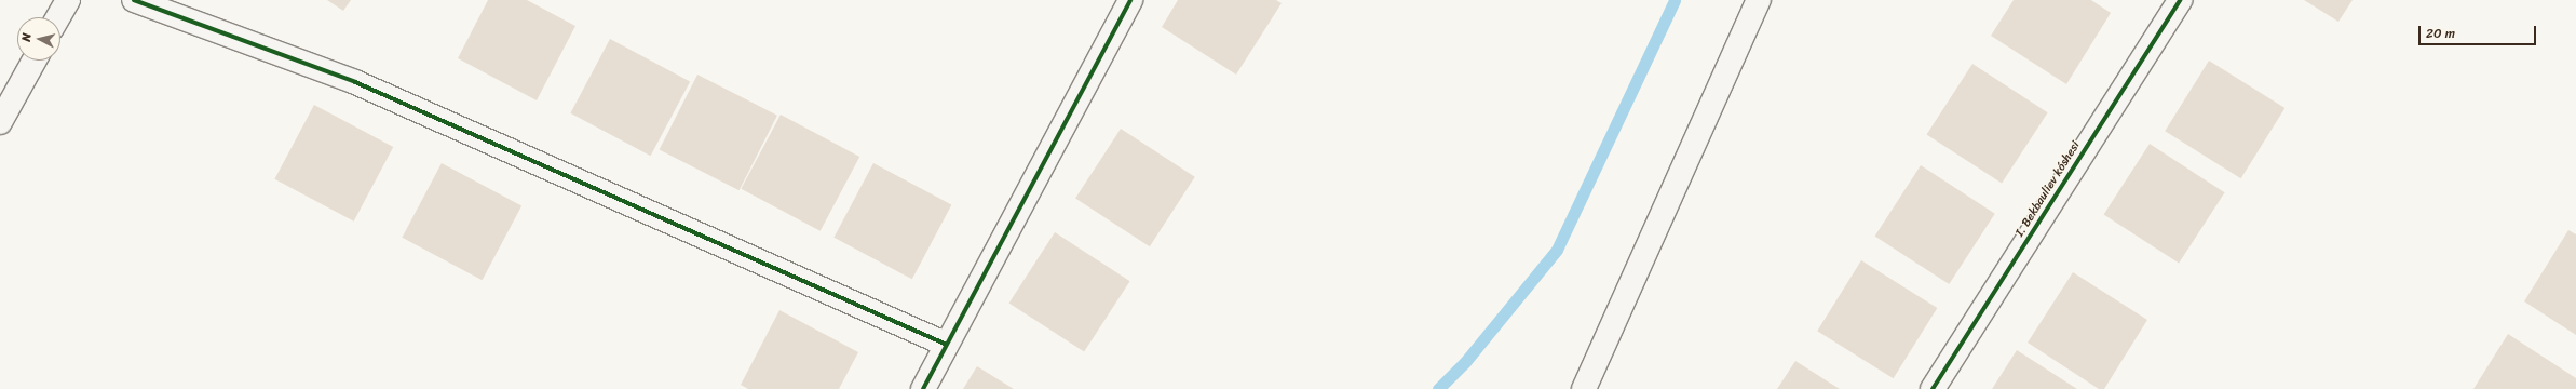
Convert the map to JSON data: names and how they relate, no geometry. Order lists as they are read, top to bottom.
{
  "streets": {
    "street": ["I. Bekbauliev kóshesi"]
  },
  "scale_bar": "20 m",
  "north": "left"
}
